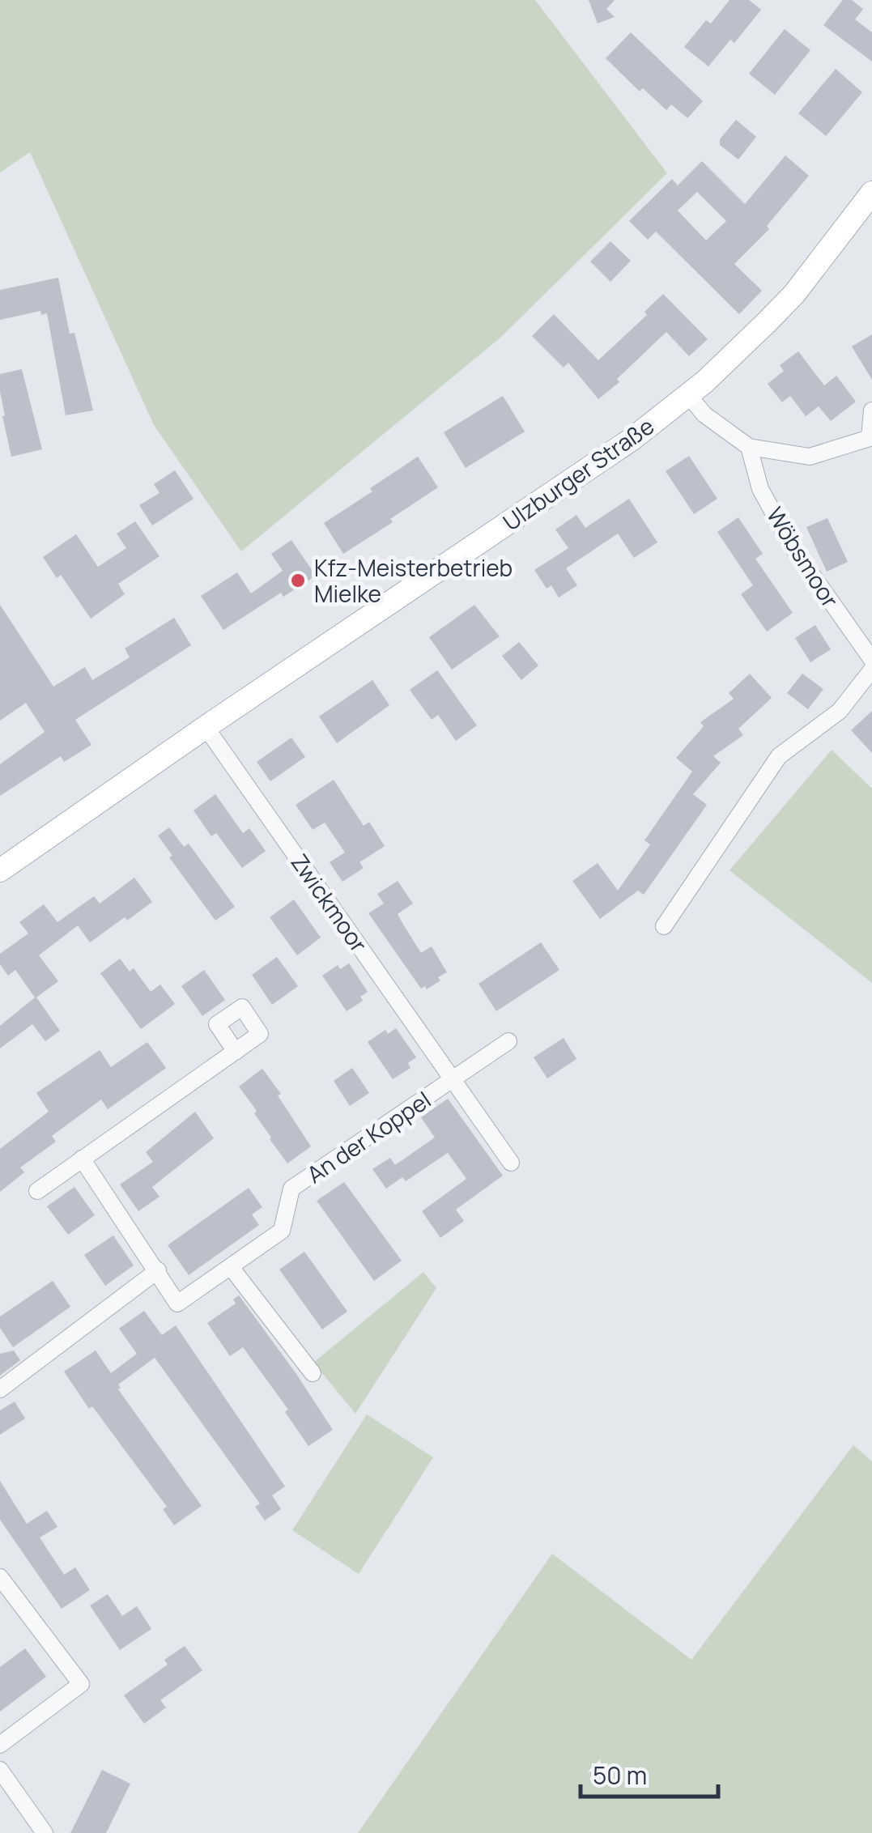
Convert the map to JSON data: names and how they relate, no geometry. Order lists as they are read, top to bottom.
{
  "streets": {
    "main road": ["Ulzburger Straße"],
    "street": ["Wöbsmoor", "Zwickmoor", "An der Koppel"]
  },
  "crossings": [
    ["Ulzburger Straße", "Zwickmoor"],
    ["Zwickmoor", "An der Koppel"]
  ],
  "places": ["Kfz-Meisterbetrieb Mielke"],
  "scale_bar": "50 m"
}
